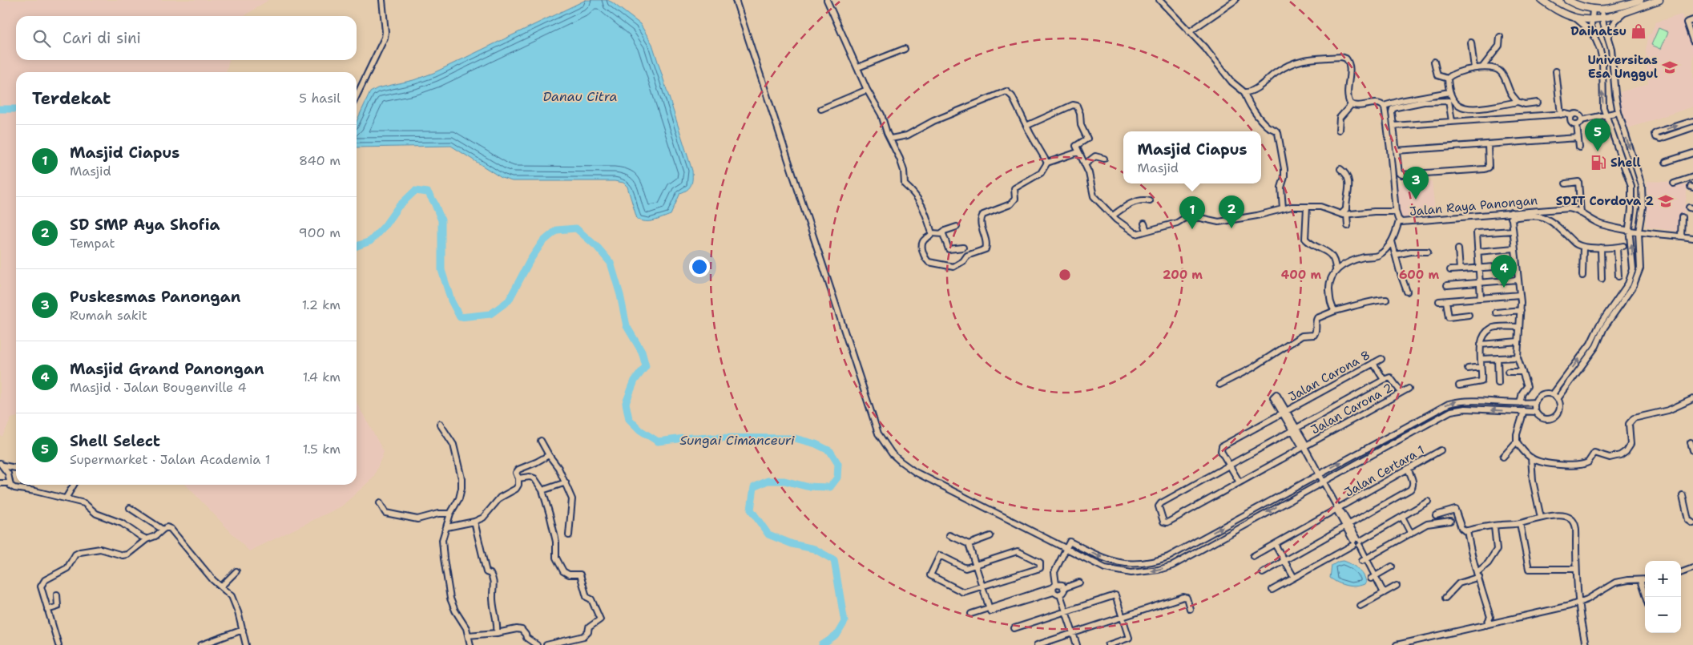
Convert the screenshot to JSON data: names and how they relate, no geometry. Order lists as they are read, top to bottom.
{
  "streets": {
    "street": [
      "Jalan Raya Panongan",
      "Jalan Carona 8",
      "Jalan Carona 2",
      "Jalan Certara 1"
    ]
  },
  "crossings": [
    ["Jalan Carona 8", "Jalan Carona 2"]
  ],
  "water": ["Danau Citra", "Sungai Cimanceuri"],
  "places": {
    "shop": ["Daihatsu"],
    "school or university": ["Universitas Esa Unggul", "SDIT Cordova 2"],
    "fuel station": ["Shell"]
  },
  "page": {
    "search": "Cari di sini",
    "heading": ["Terdekat", "5 hasil"],
    "pins": [
      "5",
      "3",
      "2",
      "1",
      "4"
    ],
    "list": [
      {
        "mark": "1",
        "name": "Masjid Ciapus",
        "note": "Masjid",
        "value": "840 m"
      },
      {
        "mark": "2",
        "name": "SD SMP Aya Shofia",
        "note": "Tempat",
        "value": "900 m"
      },
      {
        "mark": "3",
        "name": "Puskesmas Panongan",
        "note": "Rumah sakit",
        "value": "1.2 km"
      },
      {
        "mark": "4",
        "name": "Masjid Grand Panongan",
        "note": "Masjid · Jalan Bougenville 4",
        "value": "1.4 km"
      },
      {
        "mark": "5",
        "name": "Shell Select",
        "note": "Supermarket · Jalan Academia 1",
        "value": "1.5 km"
      }
    ],
    "popup": ["Masjid Ciapus", "Masjid"],
    "map_buttons": ["+", "−"]
  },
  "rings": ["200 m", "400 m", "600 m"]
}
